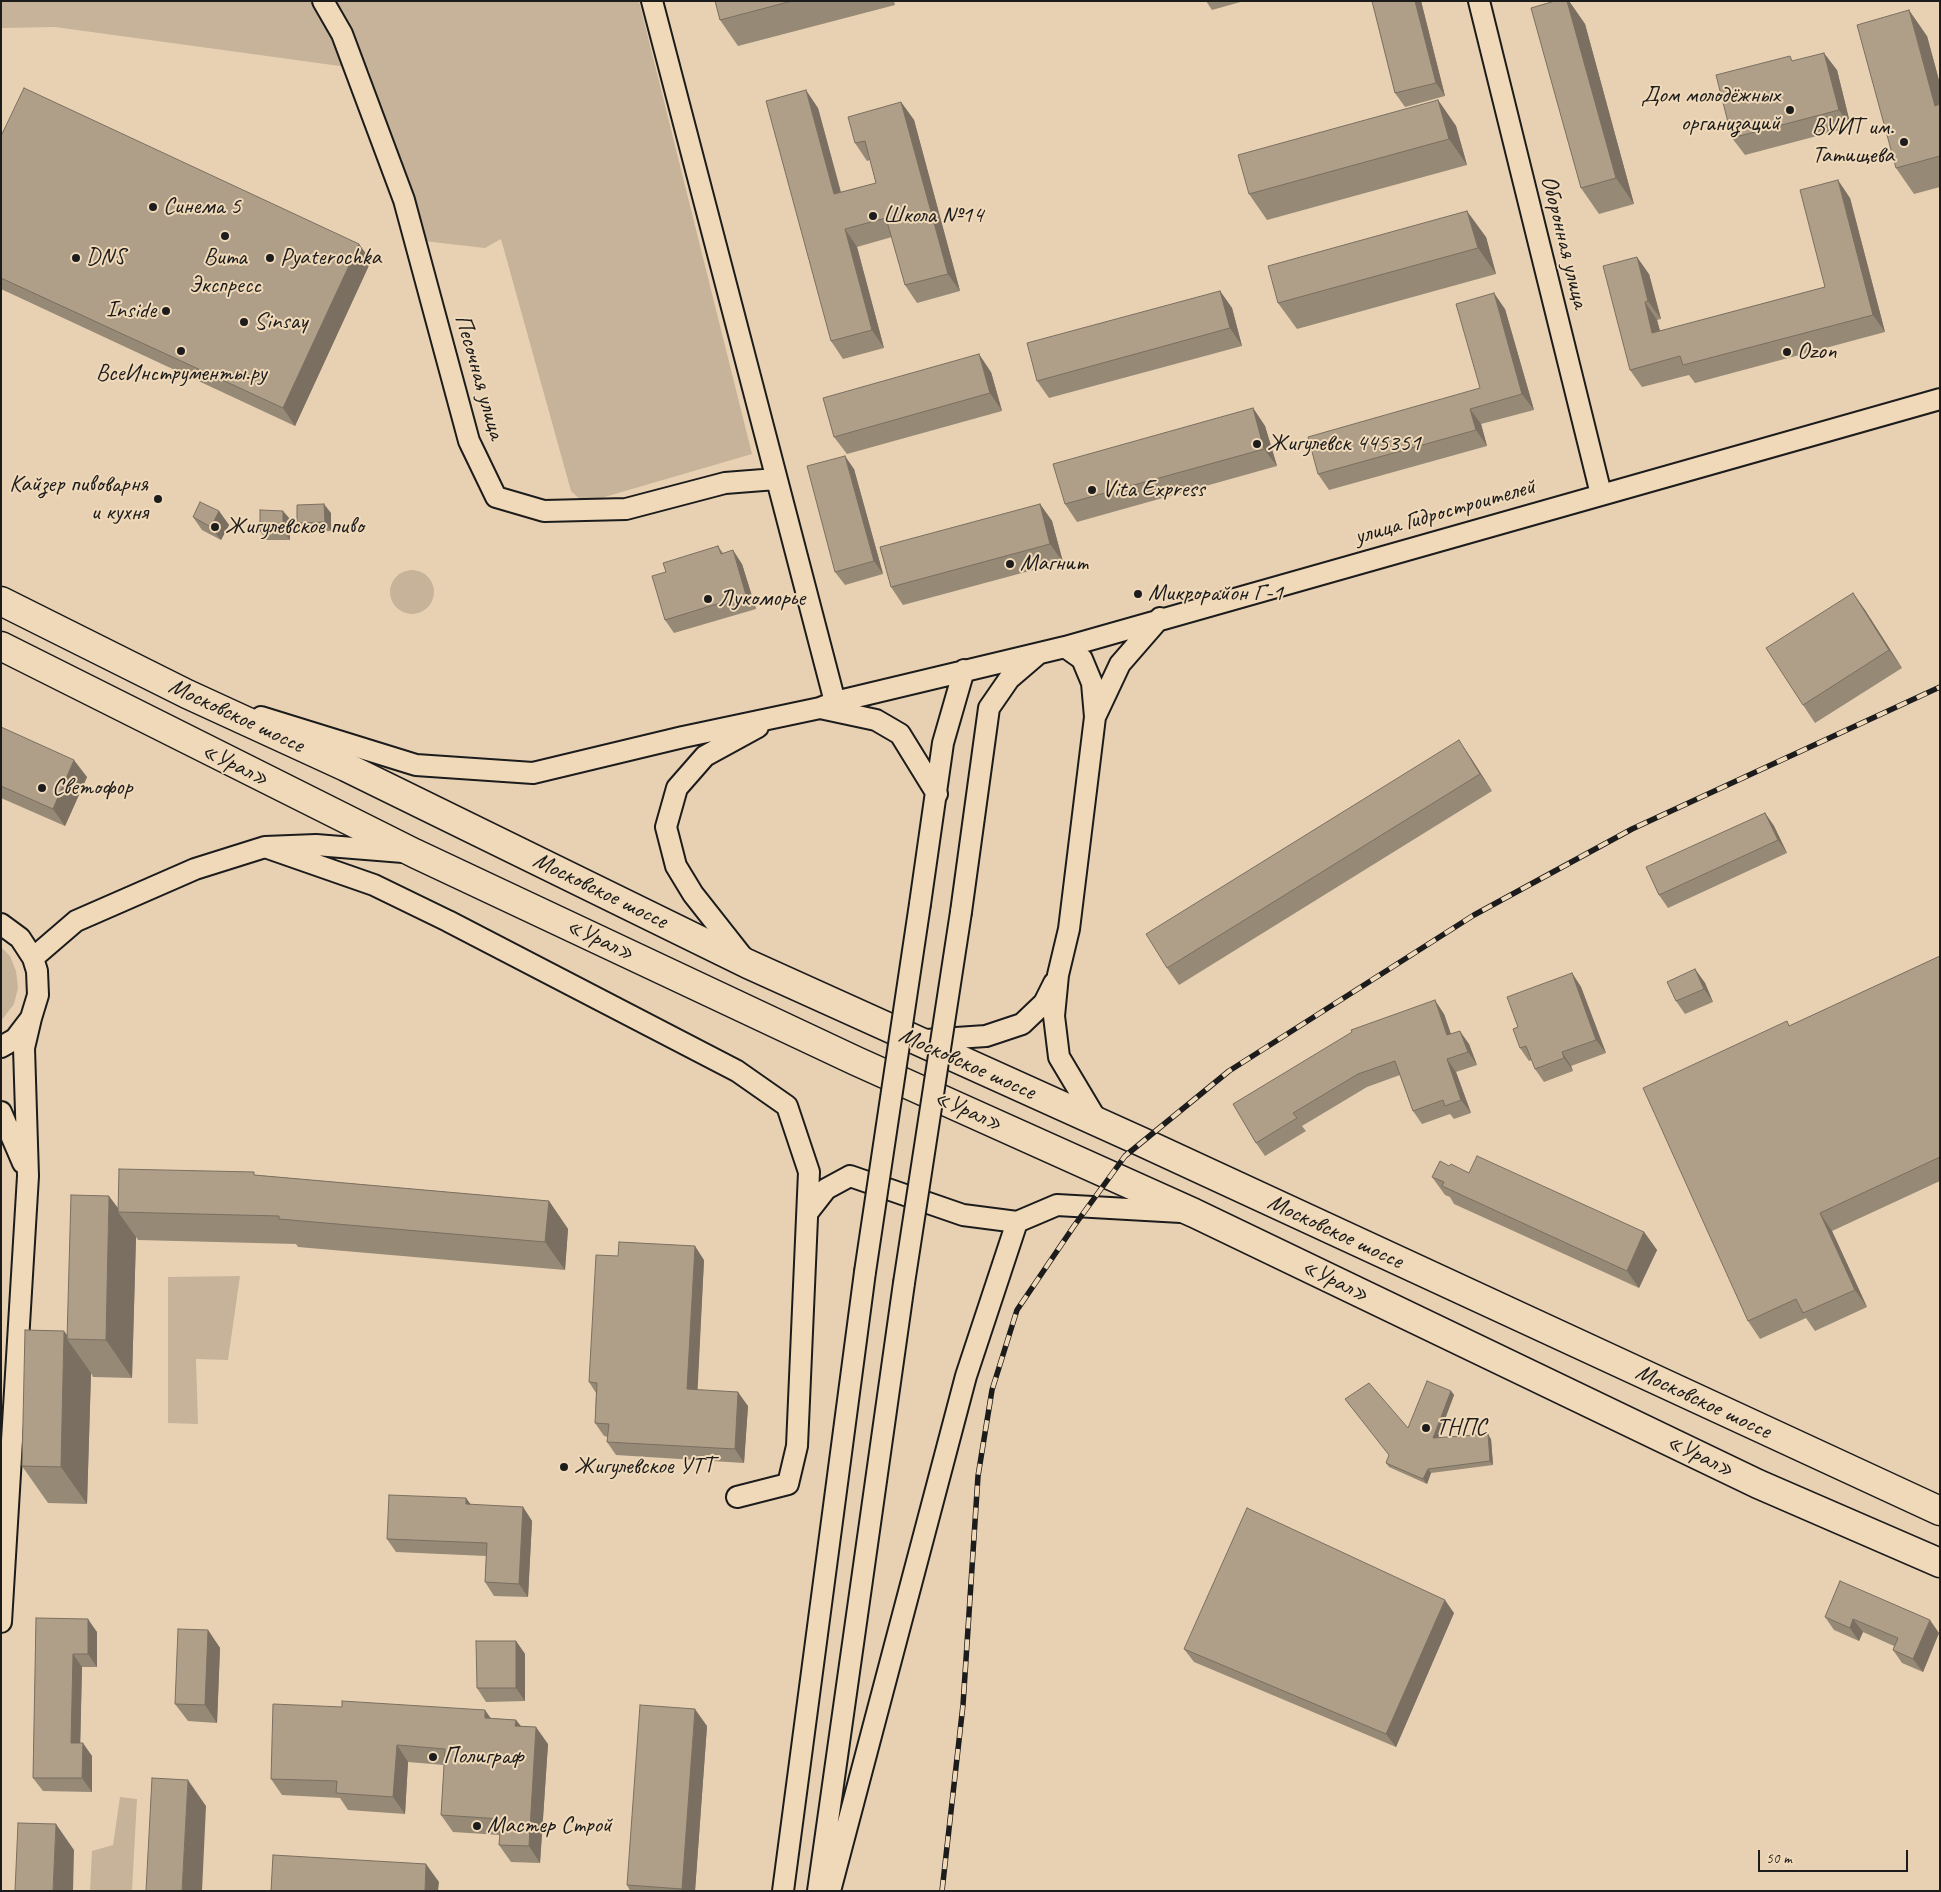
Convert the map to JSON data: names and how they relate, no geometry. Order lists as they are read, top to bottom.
{
  "streets": {
    "highway": ["Московское шоссе", "«Урал»"],
    "street": ["Оборонная улица", "Песочная улица", "улица Гидростроителей"]
  },
  "crossings": [
    ["Оборонная улица", "улица Гидростроителей"],
    ["улица Гидростроителей", "Московское шоссе"]
  ],
  "places": [
    "Дом молодёжных организаций",
    "ВУИТ им. Татищева",
    "Синема 5",
    "Школа №14",
    "Вита Экспресс",
    "DNS",
    "Pyaterochka",
    "Inside",
    "Sinsay",
    "ВсеИнструменты.ру",
    "Ozon",
    "Жигулевск 445351",
    "Vita Express",
    "Кайзер пивоварня и кухня",
    "Жигулевское пиво",
    "Магнит",
    "Микрорайон Г-1",
    "Лукоморье",
    "Светофор",
    "ТНПС",
    "Жигулевское УТТ",
    "Полиграф",
    "Мастер Строй"
  ],
  "scale_bar": "50 m"
}
